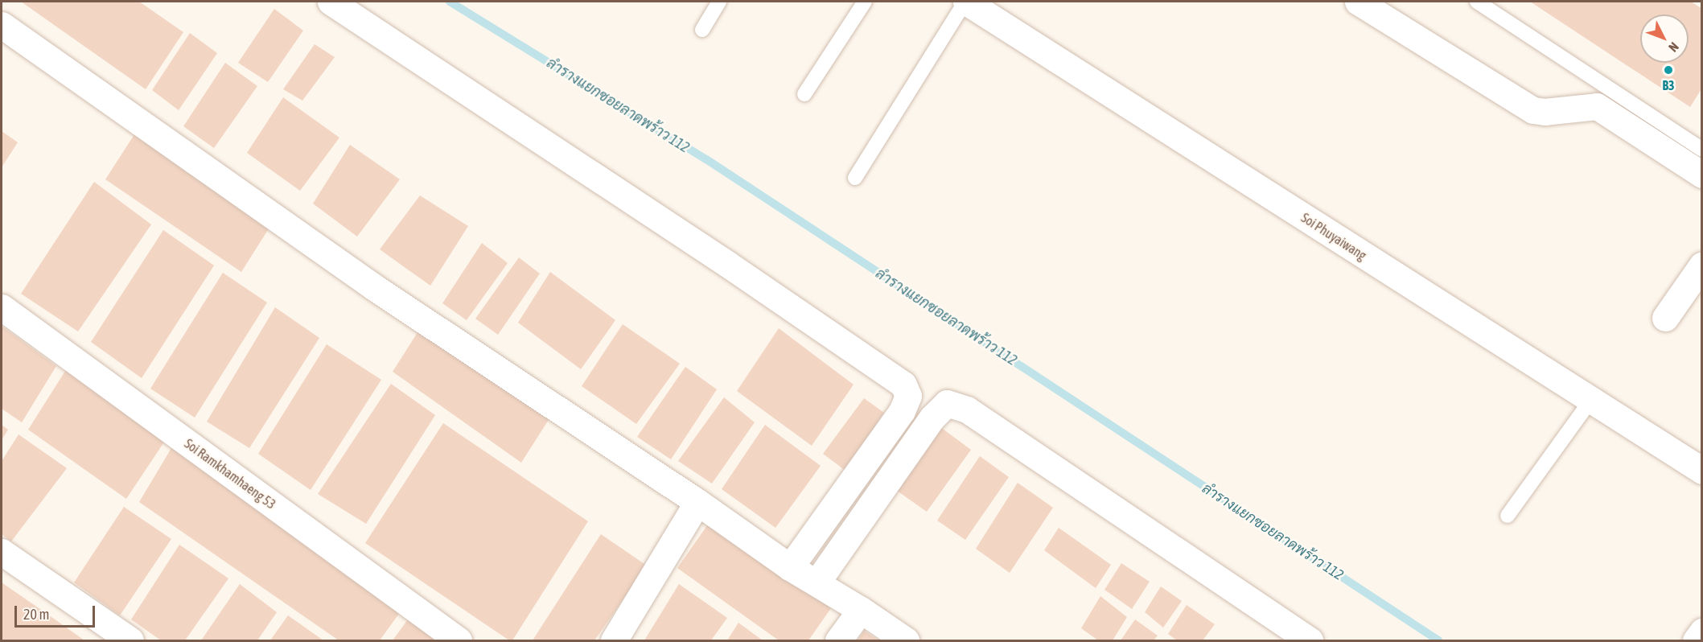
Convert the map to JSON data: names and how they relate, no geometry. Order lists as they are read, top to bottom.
{
  "streets": {
    "street": ["Soi Phuyaiwang", "Soi Ramkhamhaeng 53"]
  },
  "water": ["ลำรางแยกซอยลาดพร้าว 112"],
  "places": ["B3"],
  "scale_bar": "20 m",
  "north": "bottom right"
}
